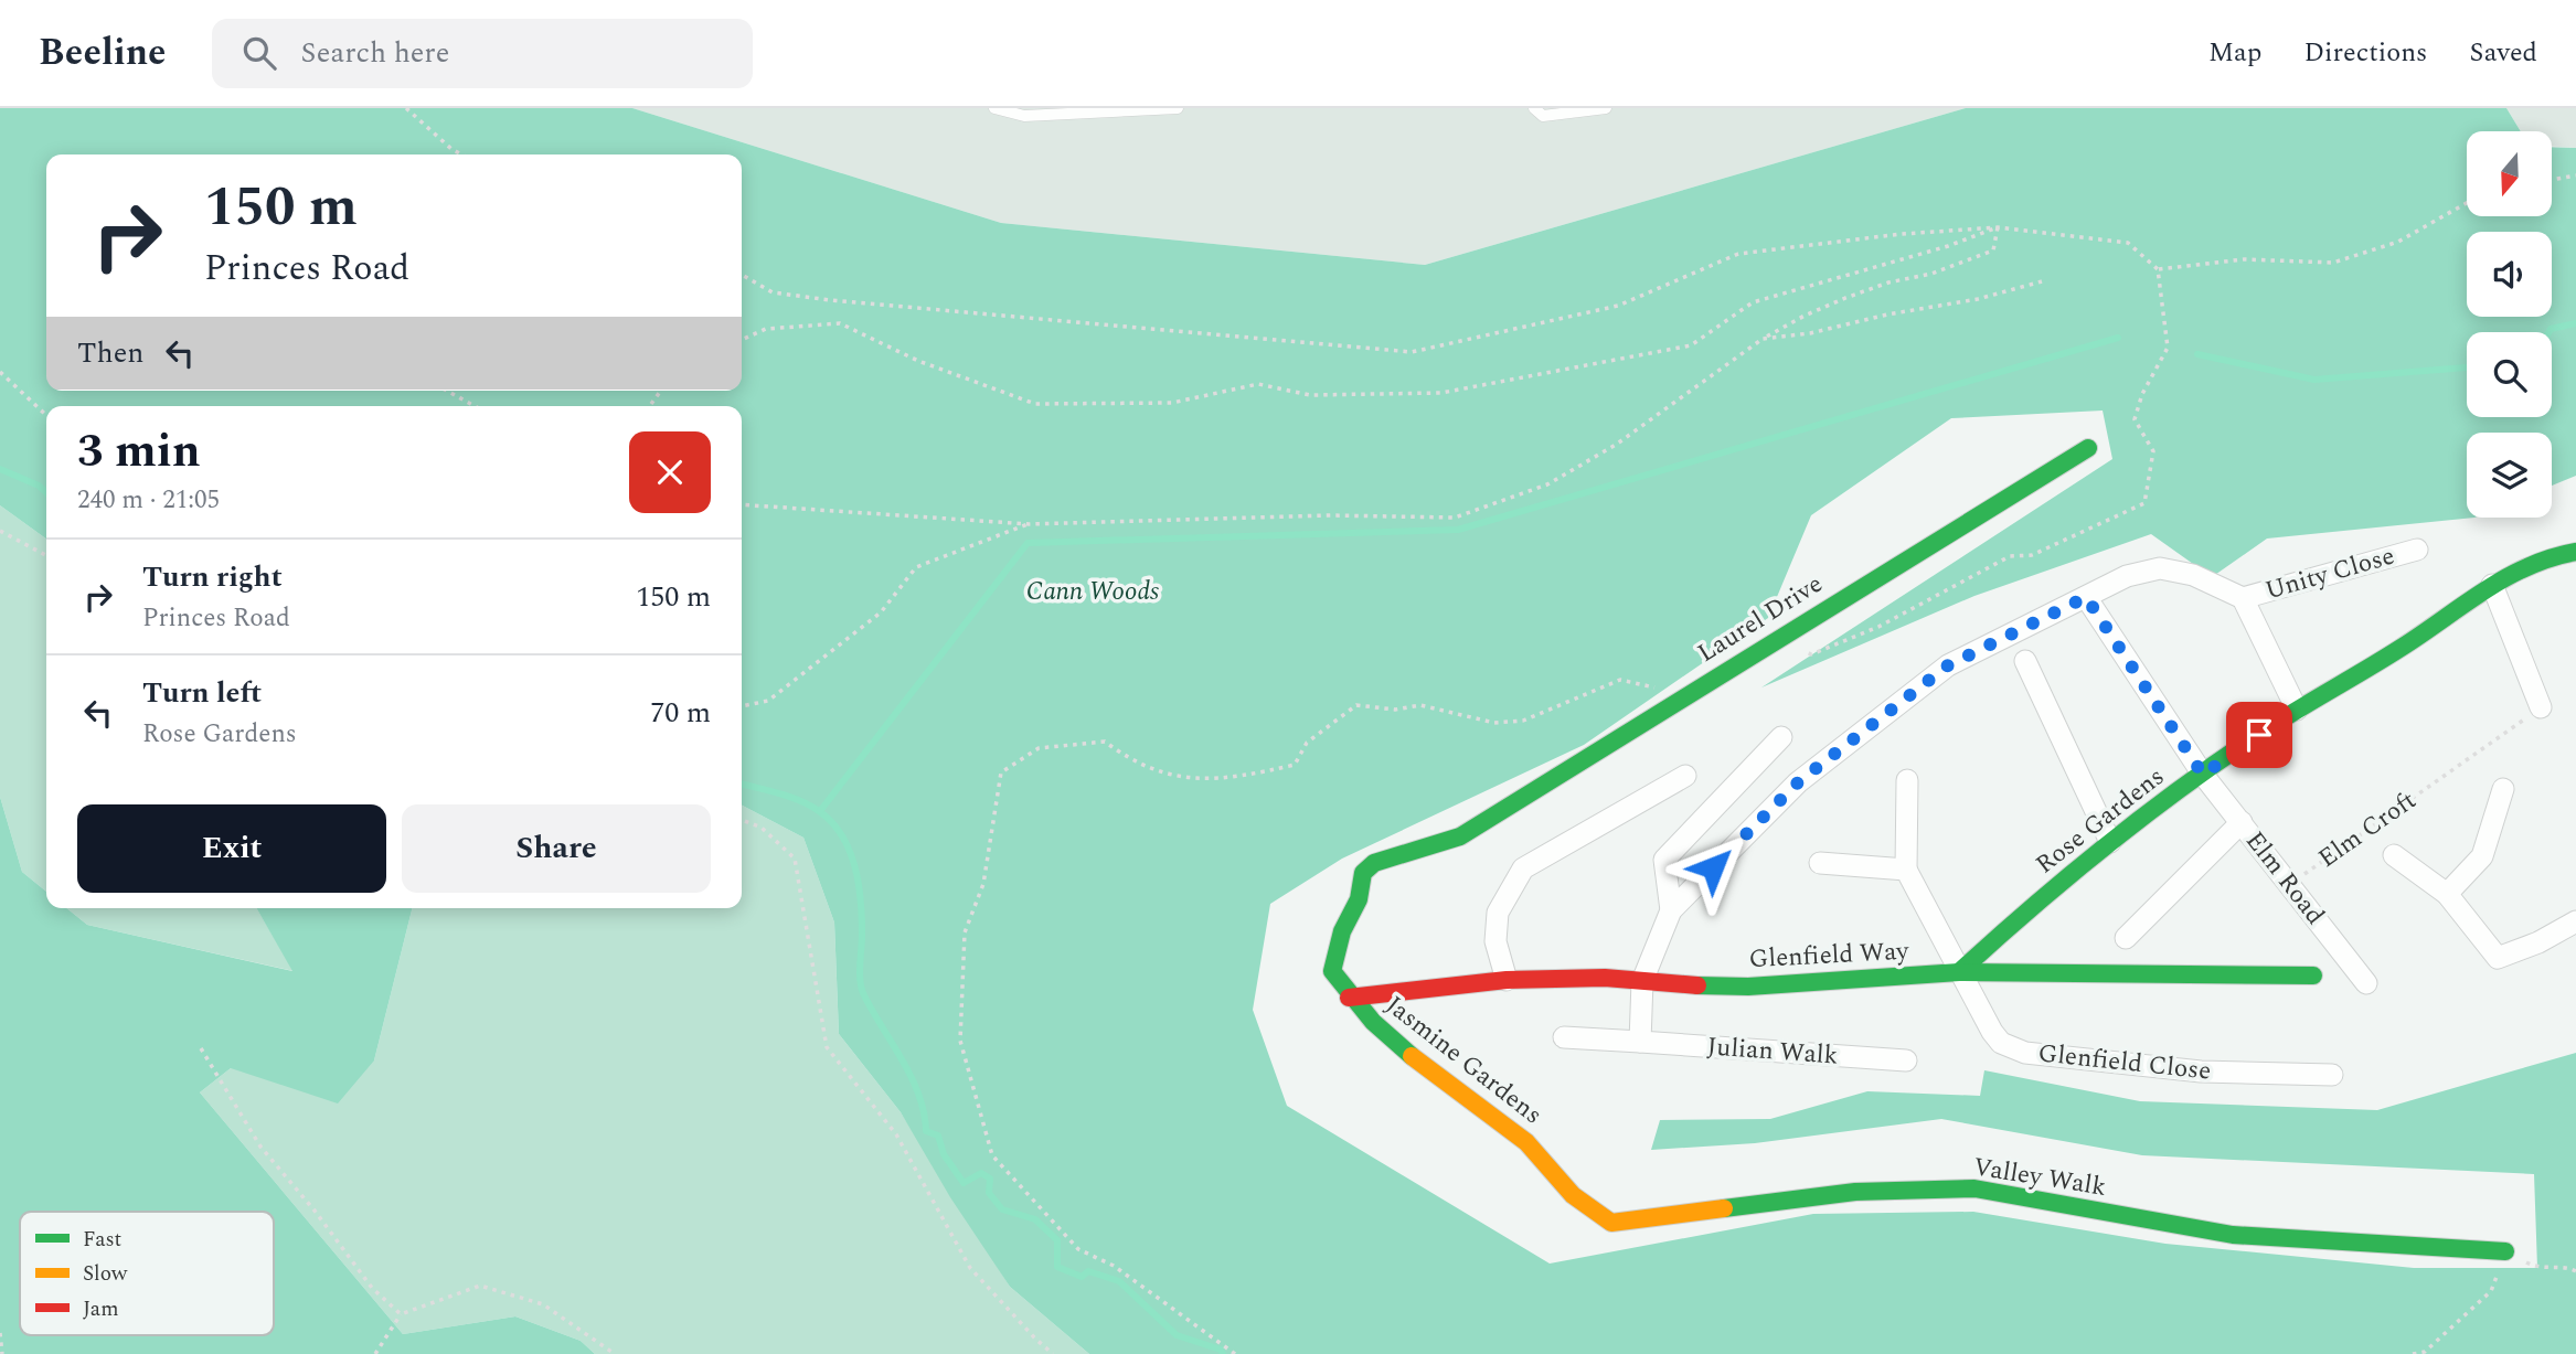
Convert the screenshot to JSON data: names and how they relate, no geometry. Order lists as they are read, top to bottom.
{
  "streets": {
    "street": [
      "Unity Close",
      "Laurel Drive",
      "Rose Gardens",
      "Elm Road",
      "Glenfield Way",
      "Julian Walk",
      "Jasmine Gardens",
      "Glenfield Close",
      "Valley Walk"
    ],
    "path": ["Elm Croft"]
  },
  "crossings": [
    ["Laurel Drive", "Jasmine Gardens"],
    ["Rose Gardens", "Elm Road"],
    ["Rose Gardens", "Glenfield Way"],
    ["Rose Gardens", "Glenfield Close"],
    ["Elm Croft", "Elm Road"],
    ["Glenfield Way", "Jasmine Gardens"],
    ["Glenfield Way", "Glenfield Close"],
    ["Jasmine Gardens", "Valley Walk"]
  ],
  "parks": ["Cann Woods"],
  "legend": ["Fast", "Slow", "Jam"],
  "north": "bottom",
  "page": {
    "header": "Beeline",
    "search": "Search here",
    "nav": ["Map", "Directions", "Saved"],
    "turn": ["150 m", "Princes Road"],
    "then": "Then",
    "heading": ["3 min", "240 m · 21:05"],
    "list": [
      {
        "name": "Turn right",
        "note": "Princes Road",
        "value": "150 m"
      },
      {
        "name": "Turn left",
        "note": "Rose Gardens",
        "value": "70 m"
      }
    ],
    "buttons": ["Exit", "Share"]
  }
}
